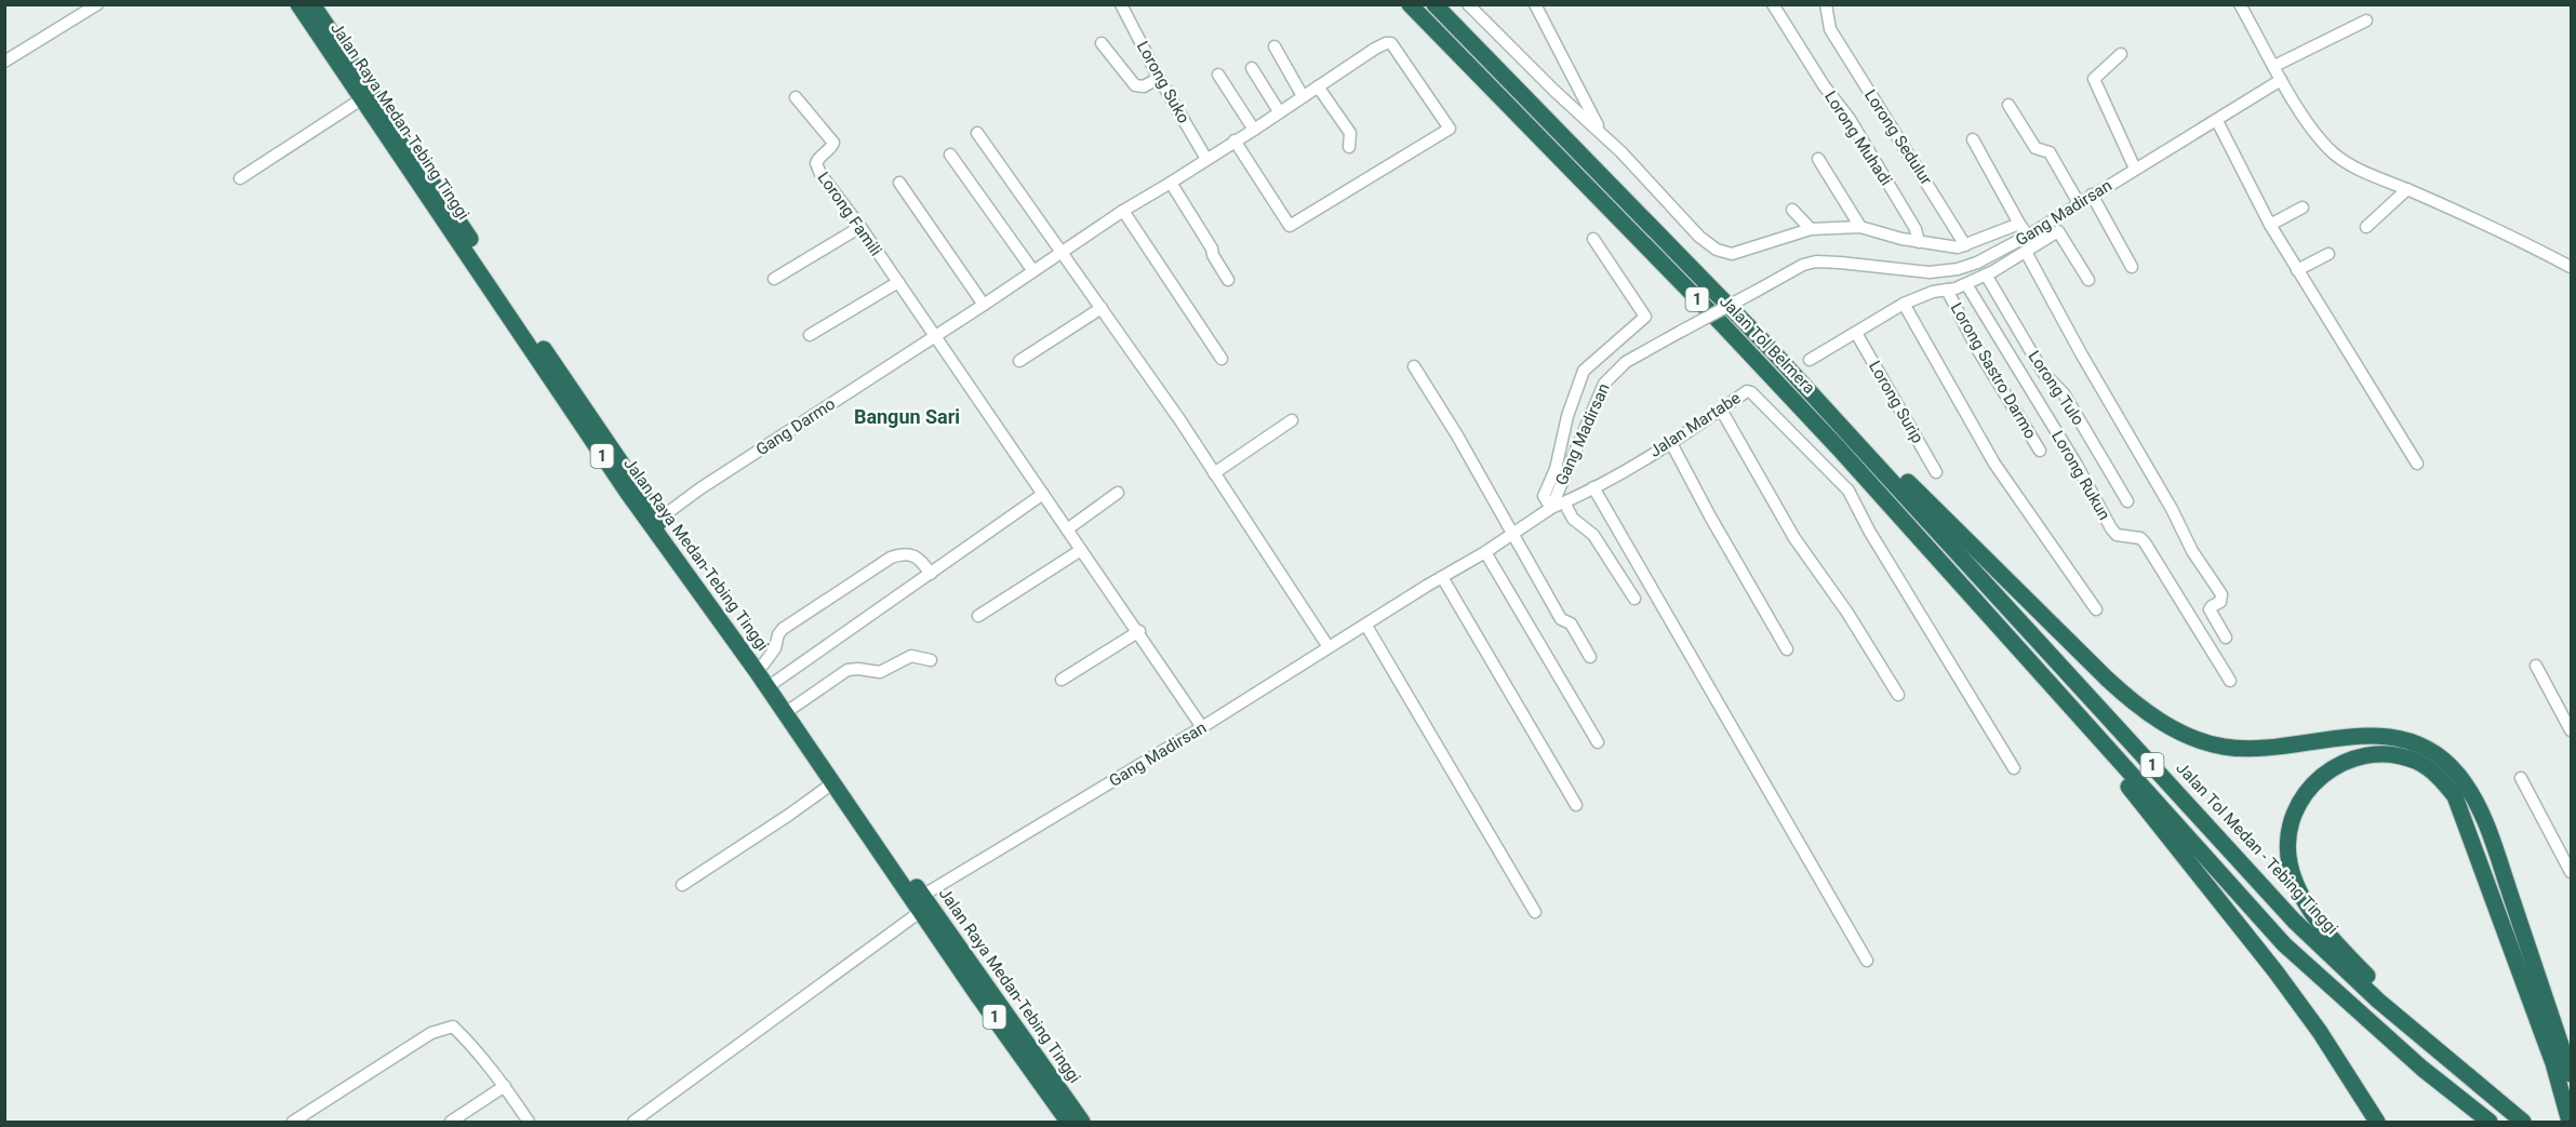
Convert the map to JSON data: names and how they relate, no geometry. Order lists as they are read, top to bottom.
{
  "streets": {
    "highway": [
      "Jalan Raya Medan-Tebing Tinggi",
      "1",
      "Jalan Tol Belmera",
      "Jalan Tol Medan - Tebing Tinggi"
    ],
    "street": [
      "Lorong Suko",
      "Lorong Sedulur",
      "Lorong Muhadi",
      "Gang Madirsan",
      "Lorong Famili",
      "Lorong Sastro Darmo",
      "Lorong Tulo",
      "Lorong Surip",
      "Jalan Martabe",
      "Gang Darmo",
      "Lorong Rukun"
    ]
  },
  "crossings": [
    ["Lorong Suko", "Gang Darmo"],
    ["Jalan Raya Medan-Tebing Tinggi", "Gang Madirsan"],
    ["Jalan Raya Medan-Tebing Tinggi", "Gang Darmo"],
    ["Gang Madirsan", "Lorong Famili"],
    ["Gang Madirsan", "Jalan Martabe"],
    ["Lorong Famili", "Gang Darmo"],
    ["1", "Jalan Tol Belmera"],
    ["Jalan Tol Belmera", "Jalan Tol Medan - Tebing Tinggi"]
  ],
  "districts": ["Bangun Sari"]
}
